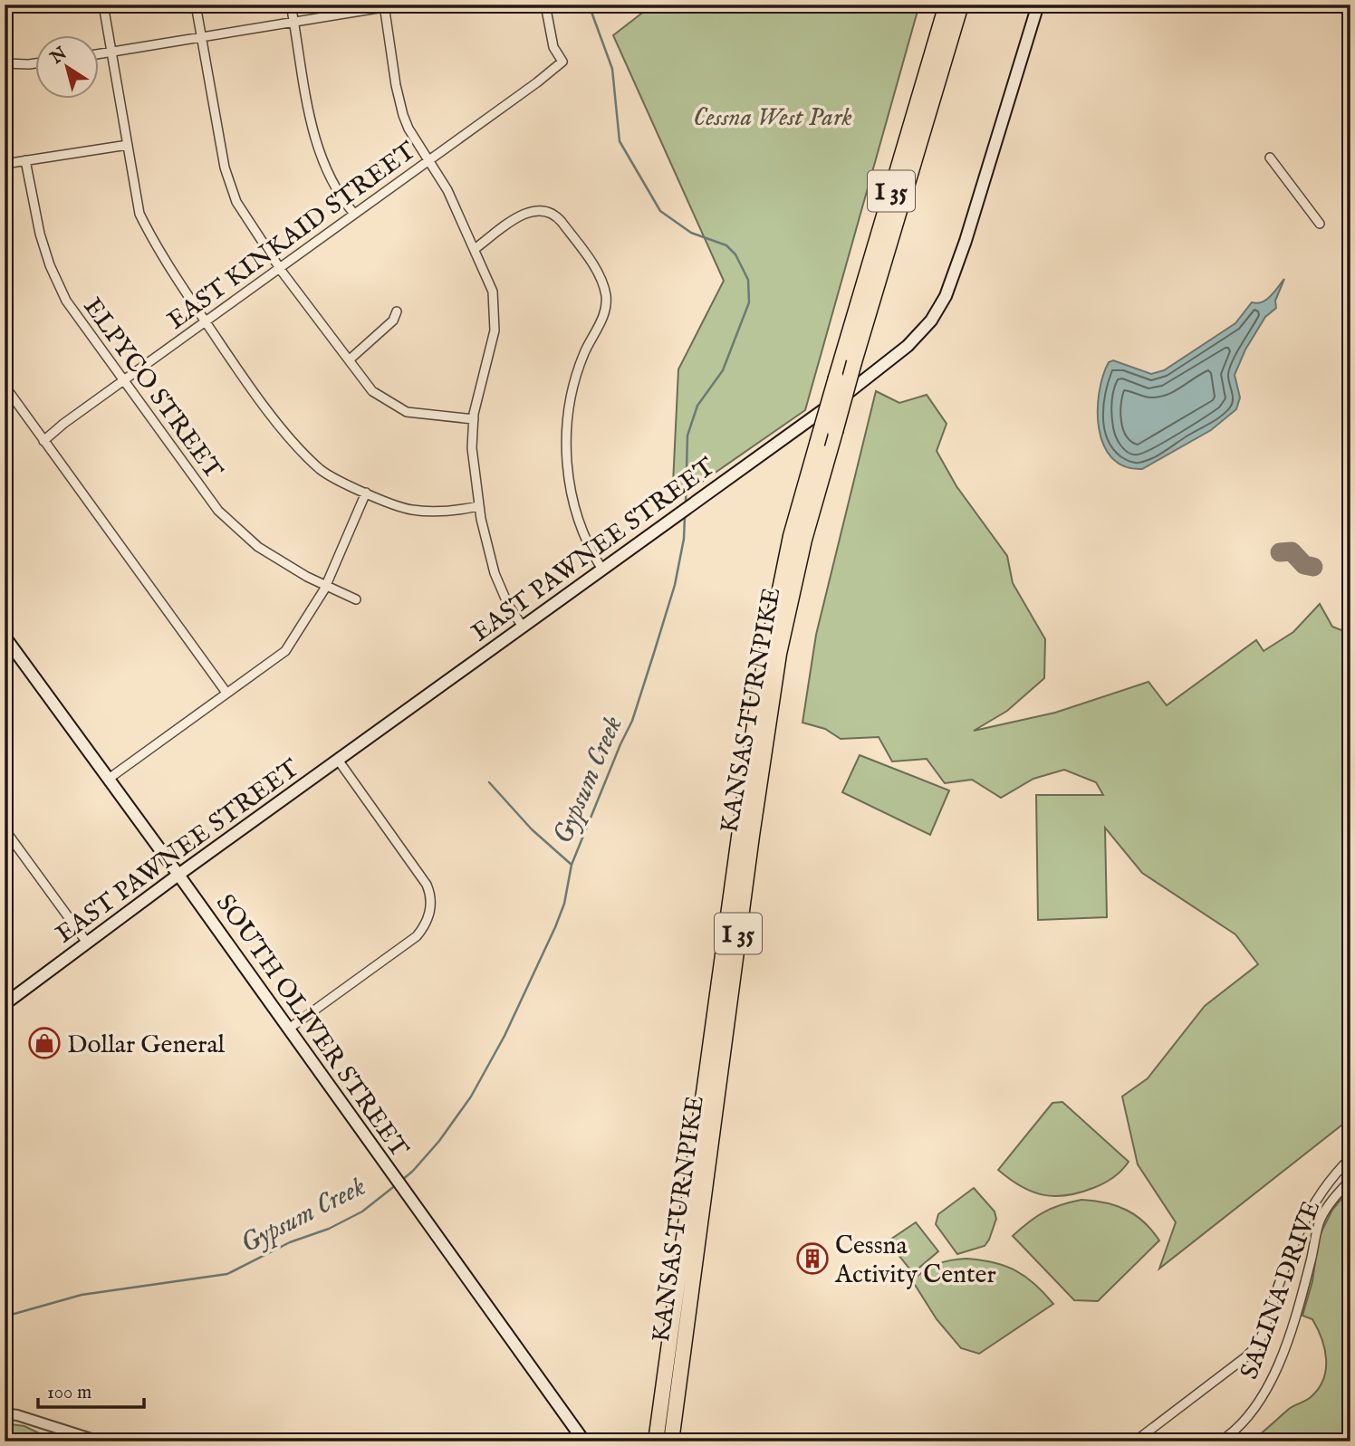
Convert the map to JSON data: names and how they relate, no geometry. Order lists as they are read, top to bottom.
{
  "streets": {
    "highway": ["I 35", "KANSAS TURNPIKE"],
    "main road": ["EAST PAWNEE STREET", "SOUTH OLIVER STREET"],
    "street": ["EAST KINKAID STREET", "ELPYCO STREET", "SALINA DRIVE"]
  },
  "crossings": [
    ["EAST KINKAID STREET", "ELPYCO STREET"],
    ["EAST PAWNEE STREET", "SOUTH OLIVER STREET"]
  ],
  "water": ["Gypsum Creek"],
  "parks": ["Cessna West Park"],
  "places": {
    "shop": ["Dollar General"],
    "building": ["Cessna Activity Center"]
  },
  "scale_bar": "100 m",
  "north": "top left"
}
